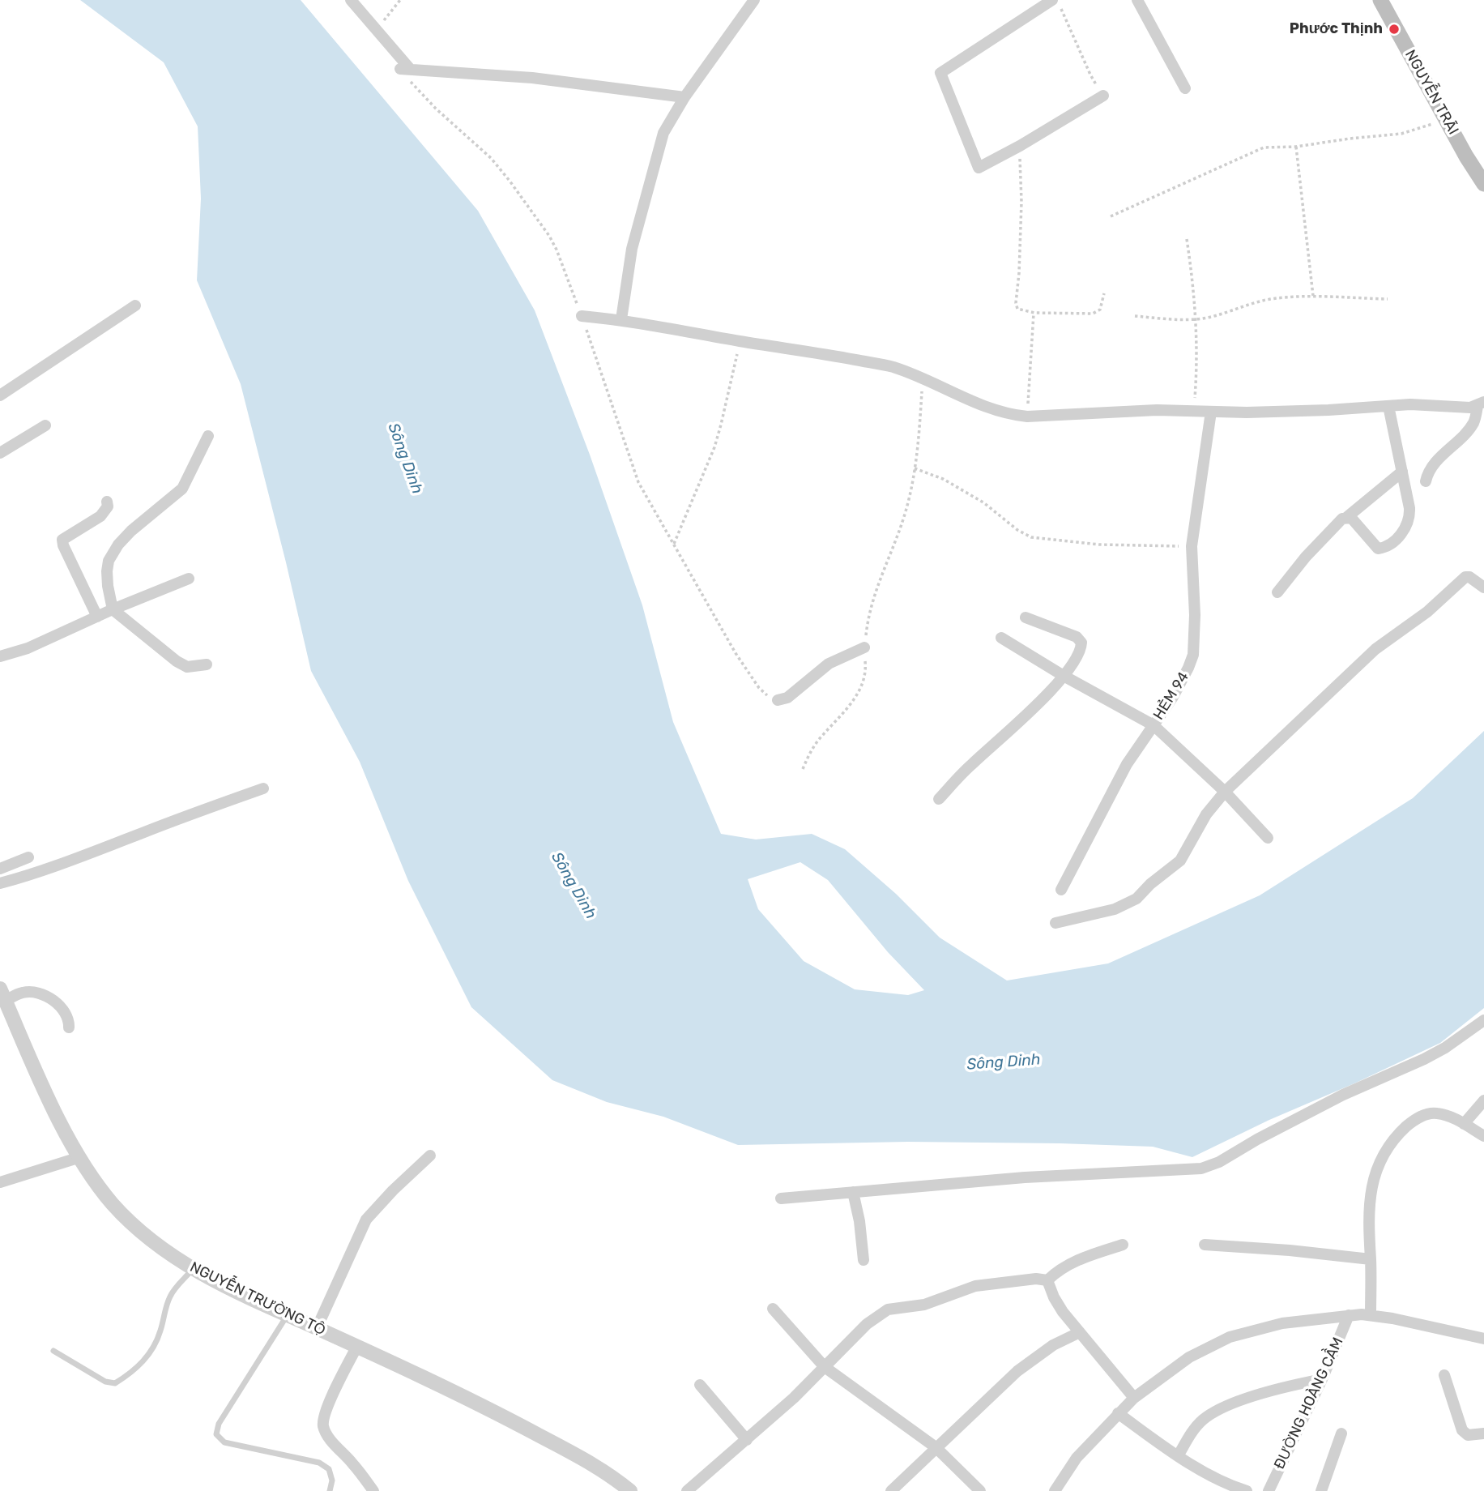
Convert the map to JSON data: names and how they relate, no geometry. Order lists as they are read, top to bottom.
{
  "streets": {
    "main road": ["NGUYỄN TRÃI"],
    "street": ["HẺM 94", "NGUYỄN TRƯỜNG TỘ", "ĐƯỜNG HOÀNG CẦM"]
  },
  "water": ["Sông Dinh"],
  "places": ["Phước Thịnh"]
}
